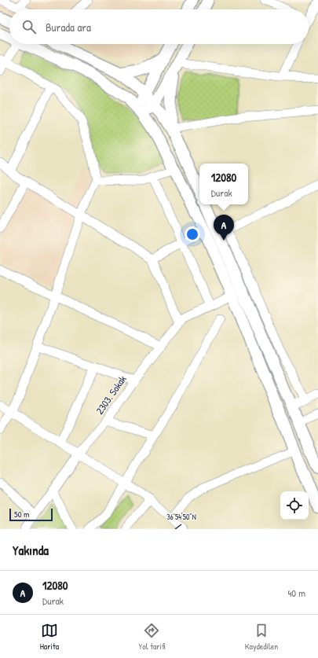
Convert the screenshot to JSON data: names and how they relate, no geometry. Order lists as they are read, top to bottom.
{
  "streets": {
    "street": ["2303. Sokak"]
  },
  "scale_bar": "50 m",
  "page": {
    "search": "Burada ara",
    "popup": ["12080", "Durak"],
    "pins": "A",
    "scale": "50 m",
    "heading": "Yakında",
    "list": [
      {
        "mark": "A",
        "name": "12080",
        "note": "Durak",
        "value": "40 m"
      }
    ],
    "nav": ["Harita", "Yol tarifi", "Kaydedilen"]
  },
  "coordinates": ["36°54'50\"N"]
}
